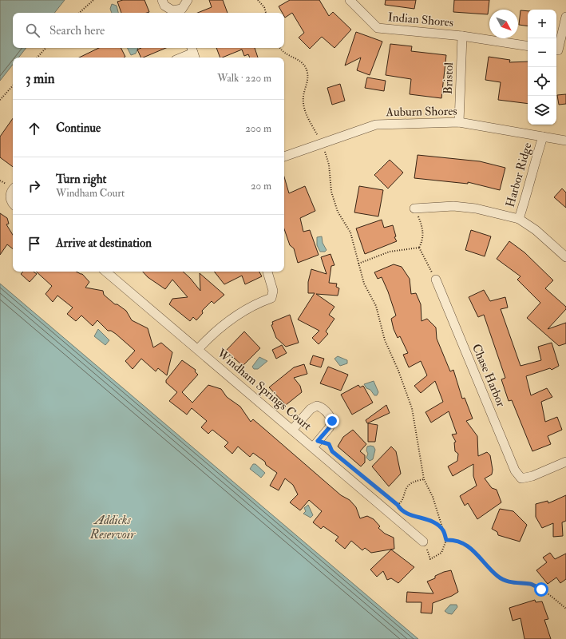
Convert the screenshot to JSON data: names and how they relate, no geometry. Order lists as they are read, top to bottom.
{
  "streets": {
    "street": [
      "Indian Shores",
      "Bristol",
      "Auburn Shores",
      "Harbor Ridge",
      "Chase Harbor",
      "Windham Springs Court"
    ]
  },
  "crossings": [
    ["Indian Shores", "Bristol"],
    ["Bristol", "Auburn Shores"],
    ["Auburn Shores", "Harbor Ridge"]
  ],
  "water": ["Addicks Reservoir"],
  "north": "bottom right",
  "page": {
    "map_buttons": ["+", "−"],
    "search": "Search here",
    "heading": ["3 min", "Walk · 220 m"],
    "list": [
      ["Continue", "200 m"],
      ["Turn right", "Windham Court", "20 m"],
      "Arrive at destination"
    ]
  }
}
